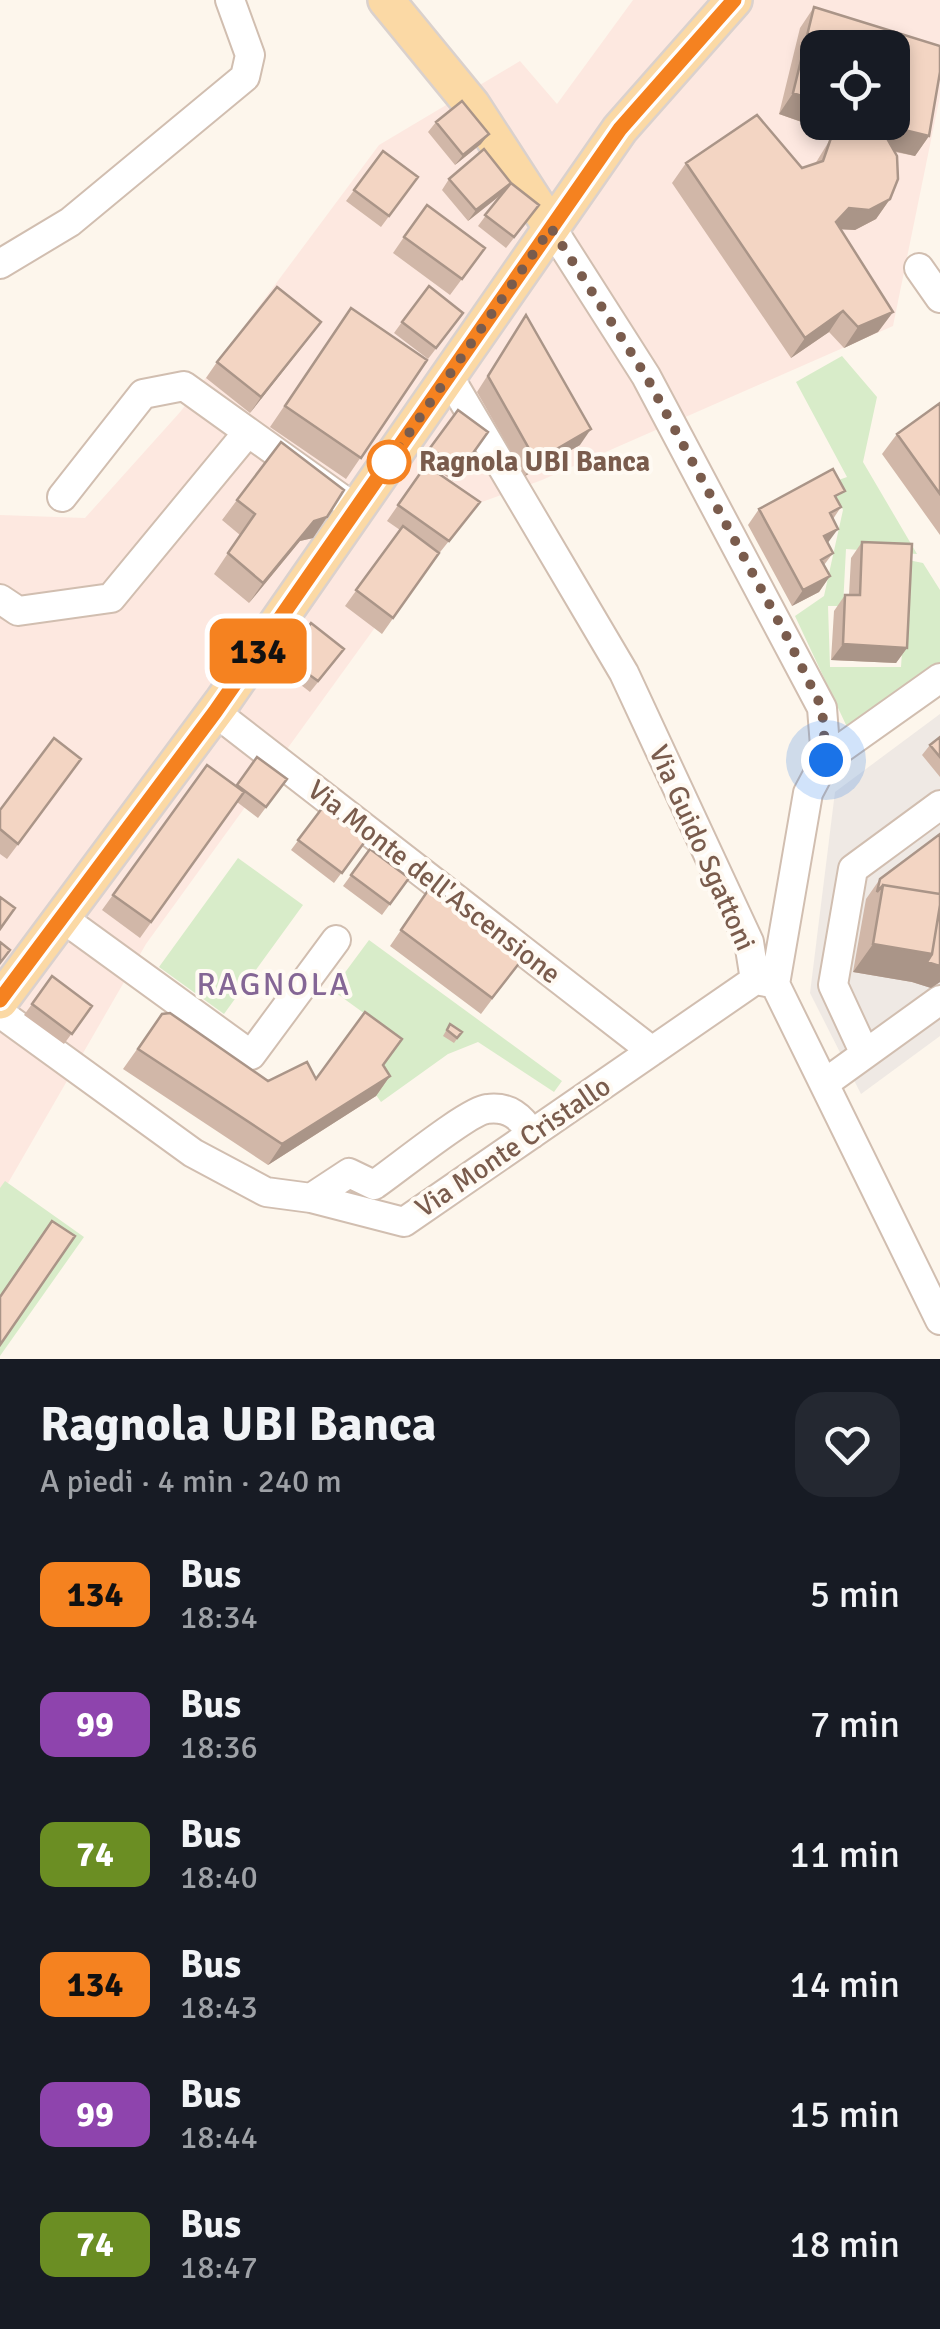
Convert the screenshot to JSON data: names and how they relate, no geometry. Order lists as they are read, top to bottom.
{
  "streets": {
    "street": ["Via Guido Sgattoni", "Via Monte dell'Ascensione", "Via Monte Cristallo"]
  },
  "crossings": [
    ["Via Guido Sgattoni", "Via Monte Cristallo"],
    ["Via Monte dell'Ascensione", "Via Monte Cristallo"]
  ],
  "districts": ["RAGNOLA"],
  "places": ["Ragnola UBI Banca"],
  "lines": ["bus line 134"],
  "page": {
    "on_map": "134",
    "heading": ["Ragnola UBI Banca", "A piedi · 4 min · 240 m"],
    "list": [
      {
        "mark": "134",
        "name": "Bus",
        "note": "18:34",
        "value": "5 min"
      },
      {
        "mark": "99",
        "name": "Bus",
        "note": "18:36",
        "value": "7 min"
      },
      {
        "mark": "74",
        "name": "Bus",
        "note": "18:40",
        "value": "11 min"
      },
      {
        "mark": "134",
        "name": "Bus",
        "note": "18:43",
        "value": "14 min"
      },
      {
        "mark": "99",
        "name": "Bus",
        "note": "18:44",
        "value": "15 min"
      },
      {
        "mark": "74",
        "name": "Bus",
        "note": "18:47",
        "value": "18 min"
      }
    ]
  }
}
